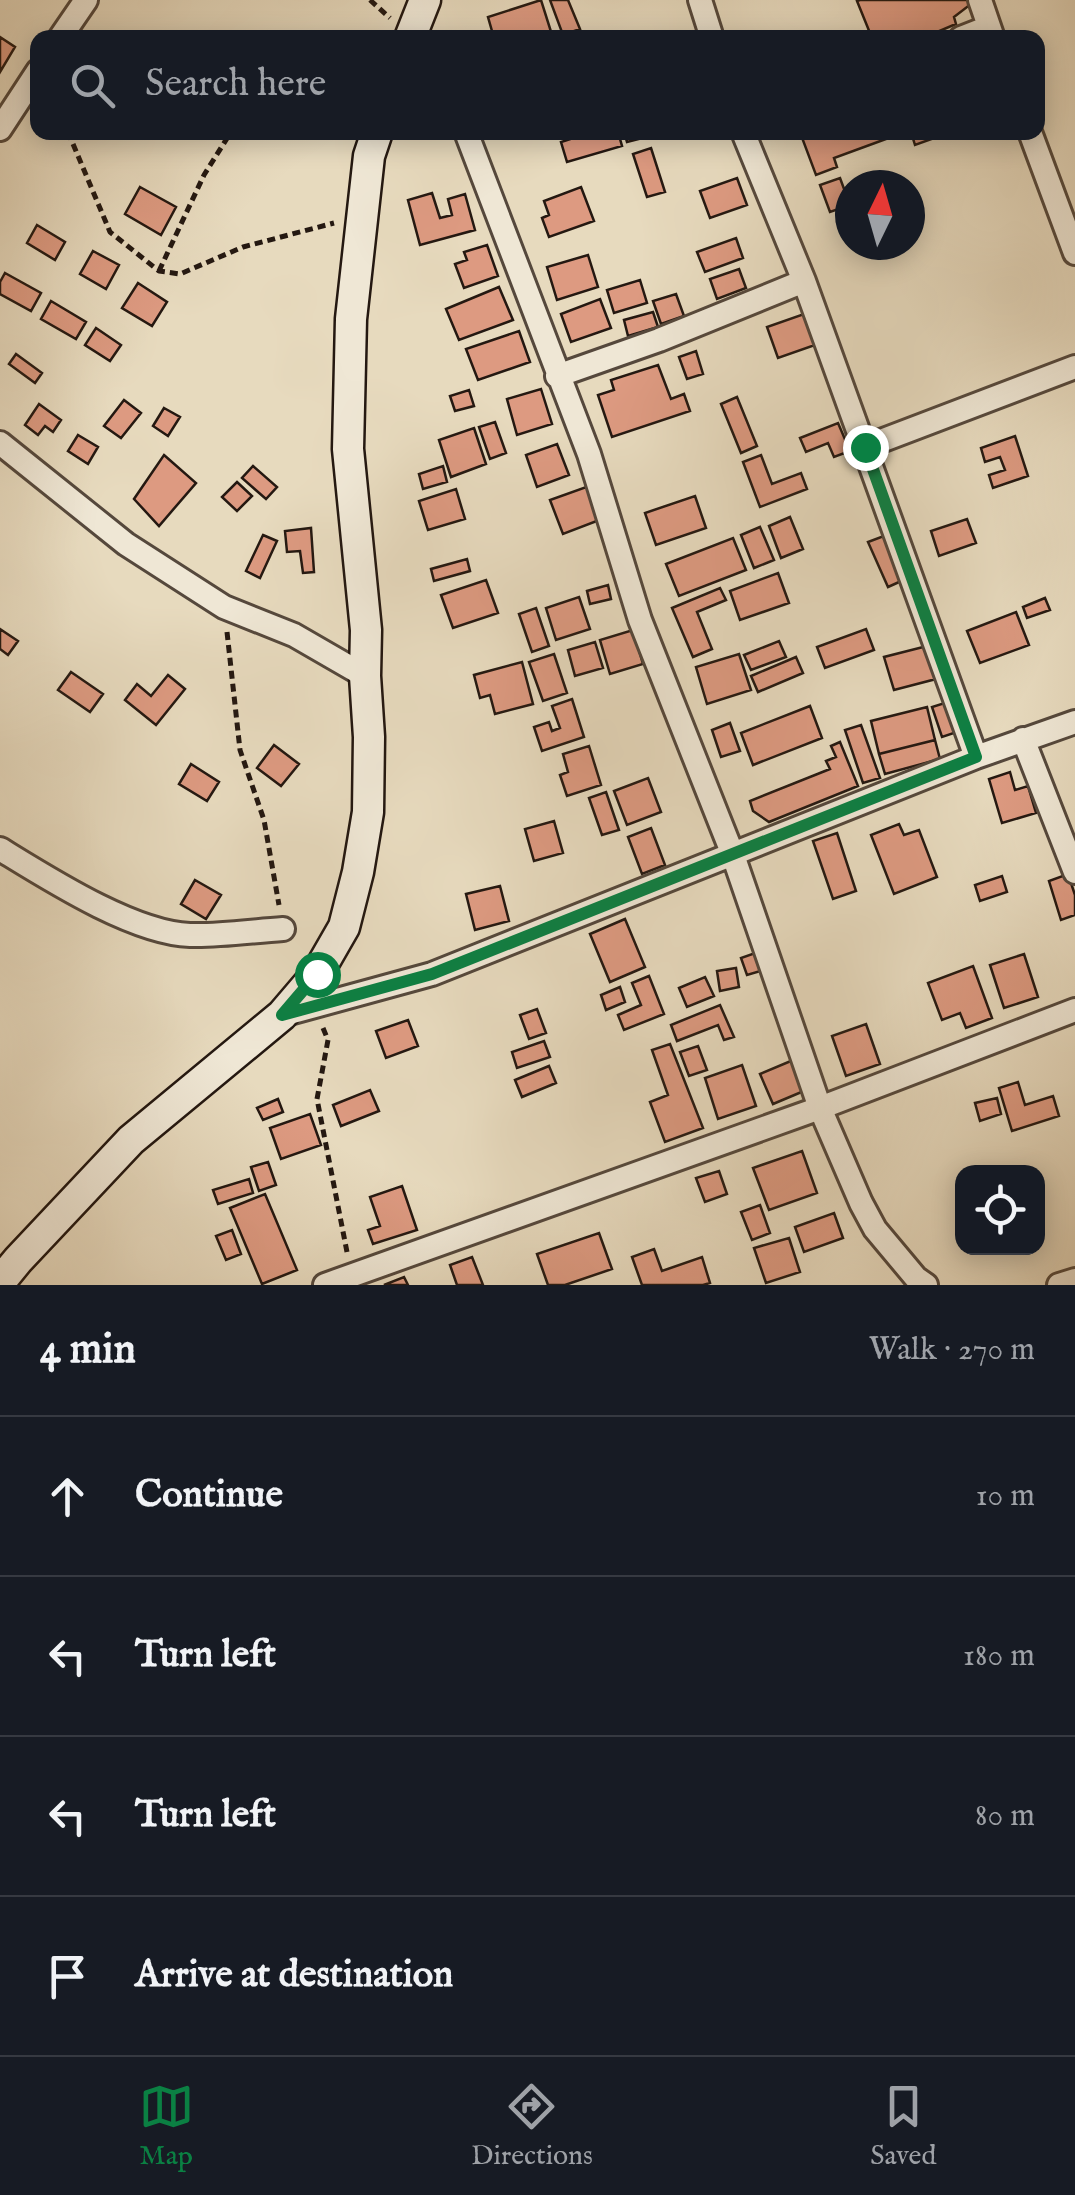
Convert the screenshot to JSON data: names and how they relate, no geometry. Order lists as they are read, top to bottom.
{
  "north": "top",
  "page": {
    "search": "Search here",
    "heading": ["4 min", "Walk · 270 m"],
    "list": [
      ["Continue", "10 m"],
      ["Turn left", "180 m"],
      ["Turn left", "80 m"],
      "Arrive at destination"
    ],
    "nav": ["Map", "Directions", "Saved"]
  }
}
